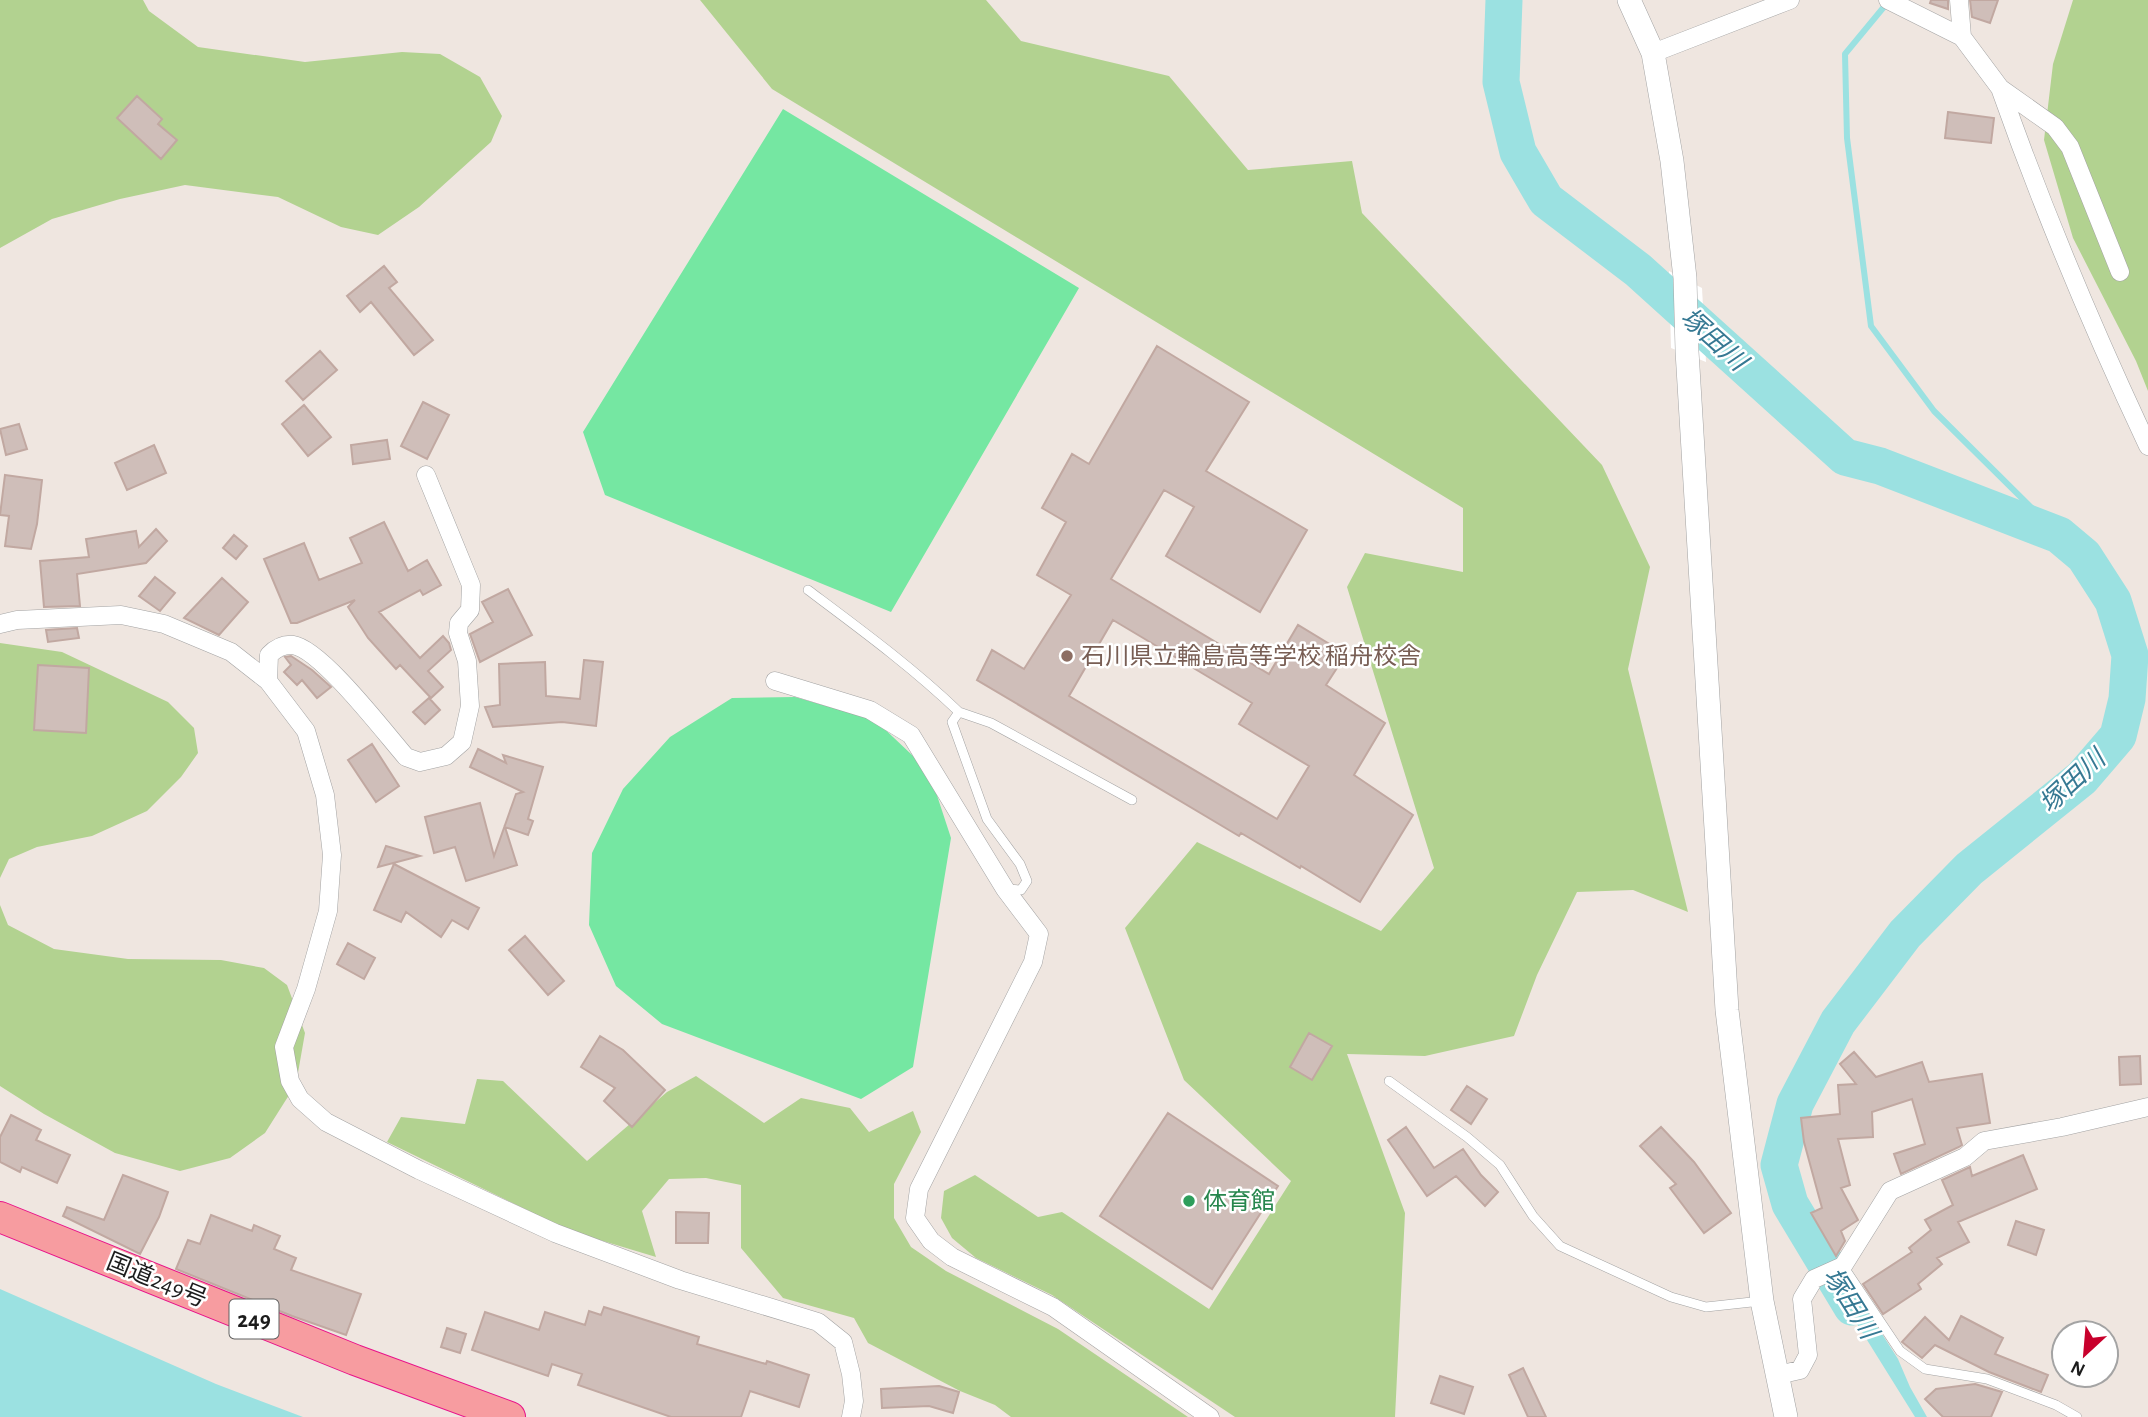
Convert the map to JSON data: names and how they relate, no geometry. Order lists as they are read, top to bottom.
{
  "streets": {
    "highway": ["国道249号", "249"]
  },
  "water": ["塚田川"],
  "places": ["石川県立輪島高等学校 稲舟校舎", "体育館"],
  "north": "bottom left"
}
